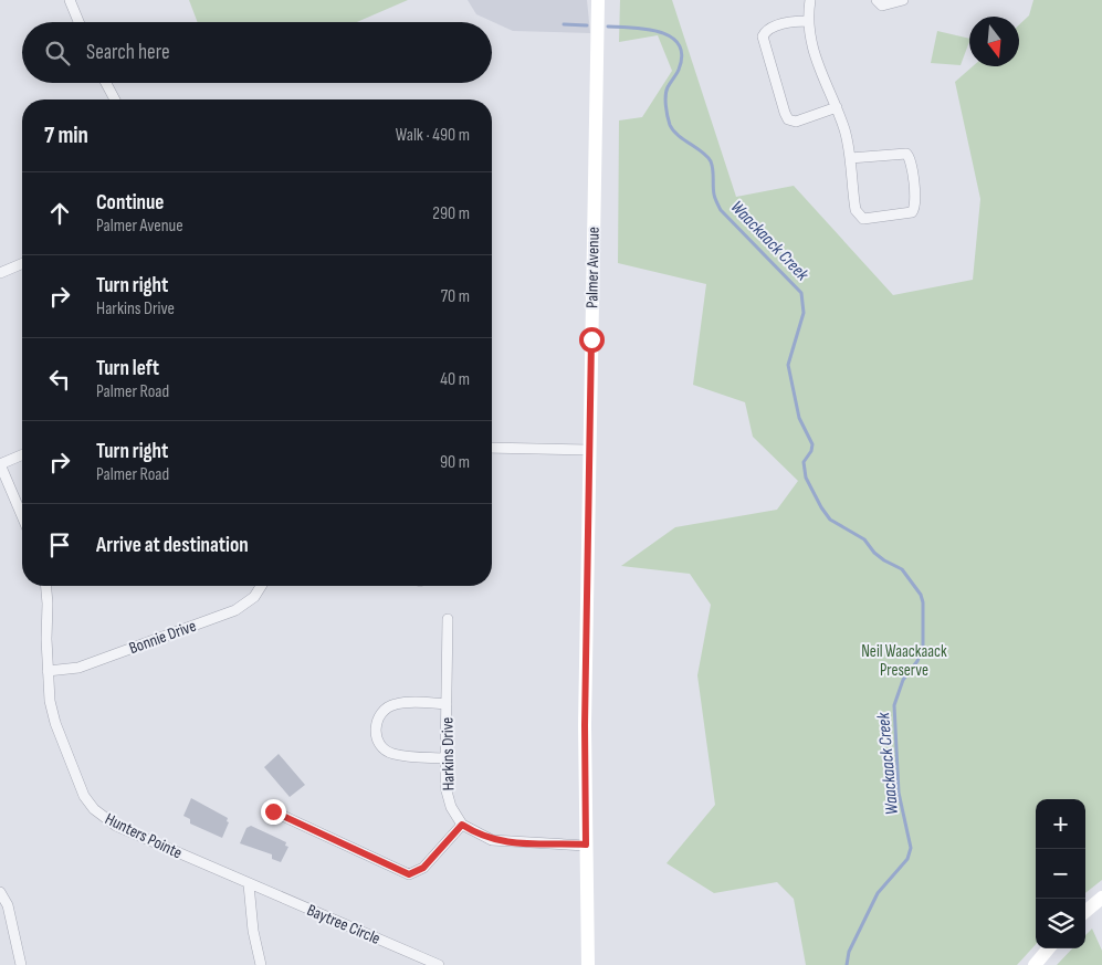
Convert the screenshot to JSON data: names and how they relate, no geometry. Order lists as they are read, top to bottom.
{
  "streets": {
    "street": [
      "Palmer Avenue",
      "Bonnie Drive",
      "Harkins Drive",
      "Hunters Pointe",
      "Baytree Circle"
    ]
  },
  "crossings": [
    ["Bonnie Drive", "Hunters Pointe"],
    ["Hunters Pointe", "Baytree Circle"]
  ],
  "water": ["Waackaack Creek"],
  "parks": ["Neil Waackaack Preserve"],
  "north": "bottom",
  "page": {
    "search": "Search here",
    "heading": ["7 min", "Walk · 490 m"],
    "list": [
      ["Continue", "Palmer Avenue", "290 m"],
      ["Turn right", "Harkins Drive", "70 m"],
      ["Turn left", "Palmer Road", "40 m"],
      ["Turn right", "Palmer Road", "90 m"],
      "Arrive at destination"
    ],
    "map_buttons": ["+", "−"]
  }
}
